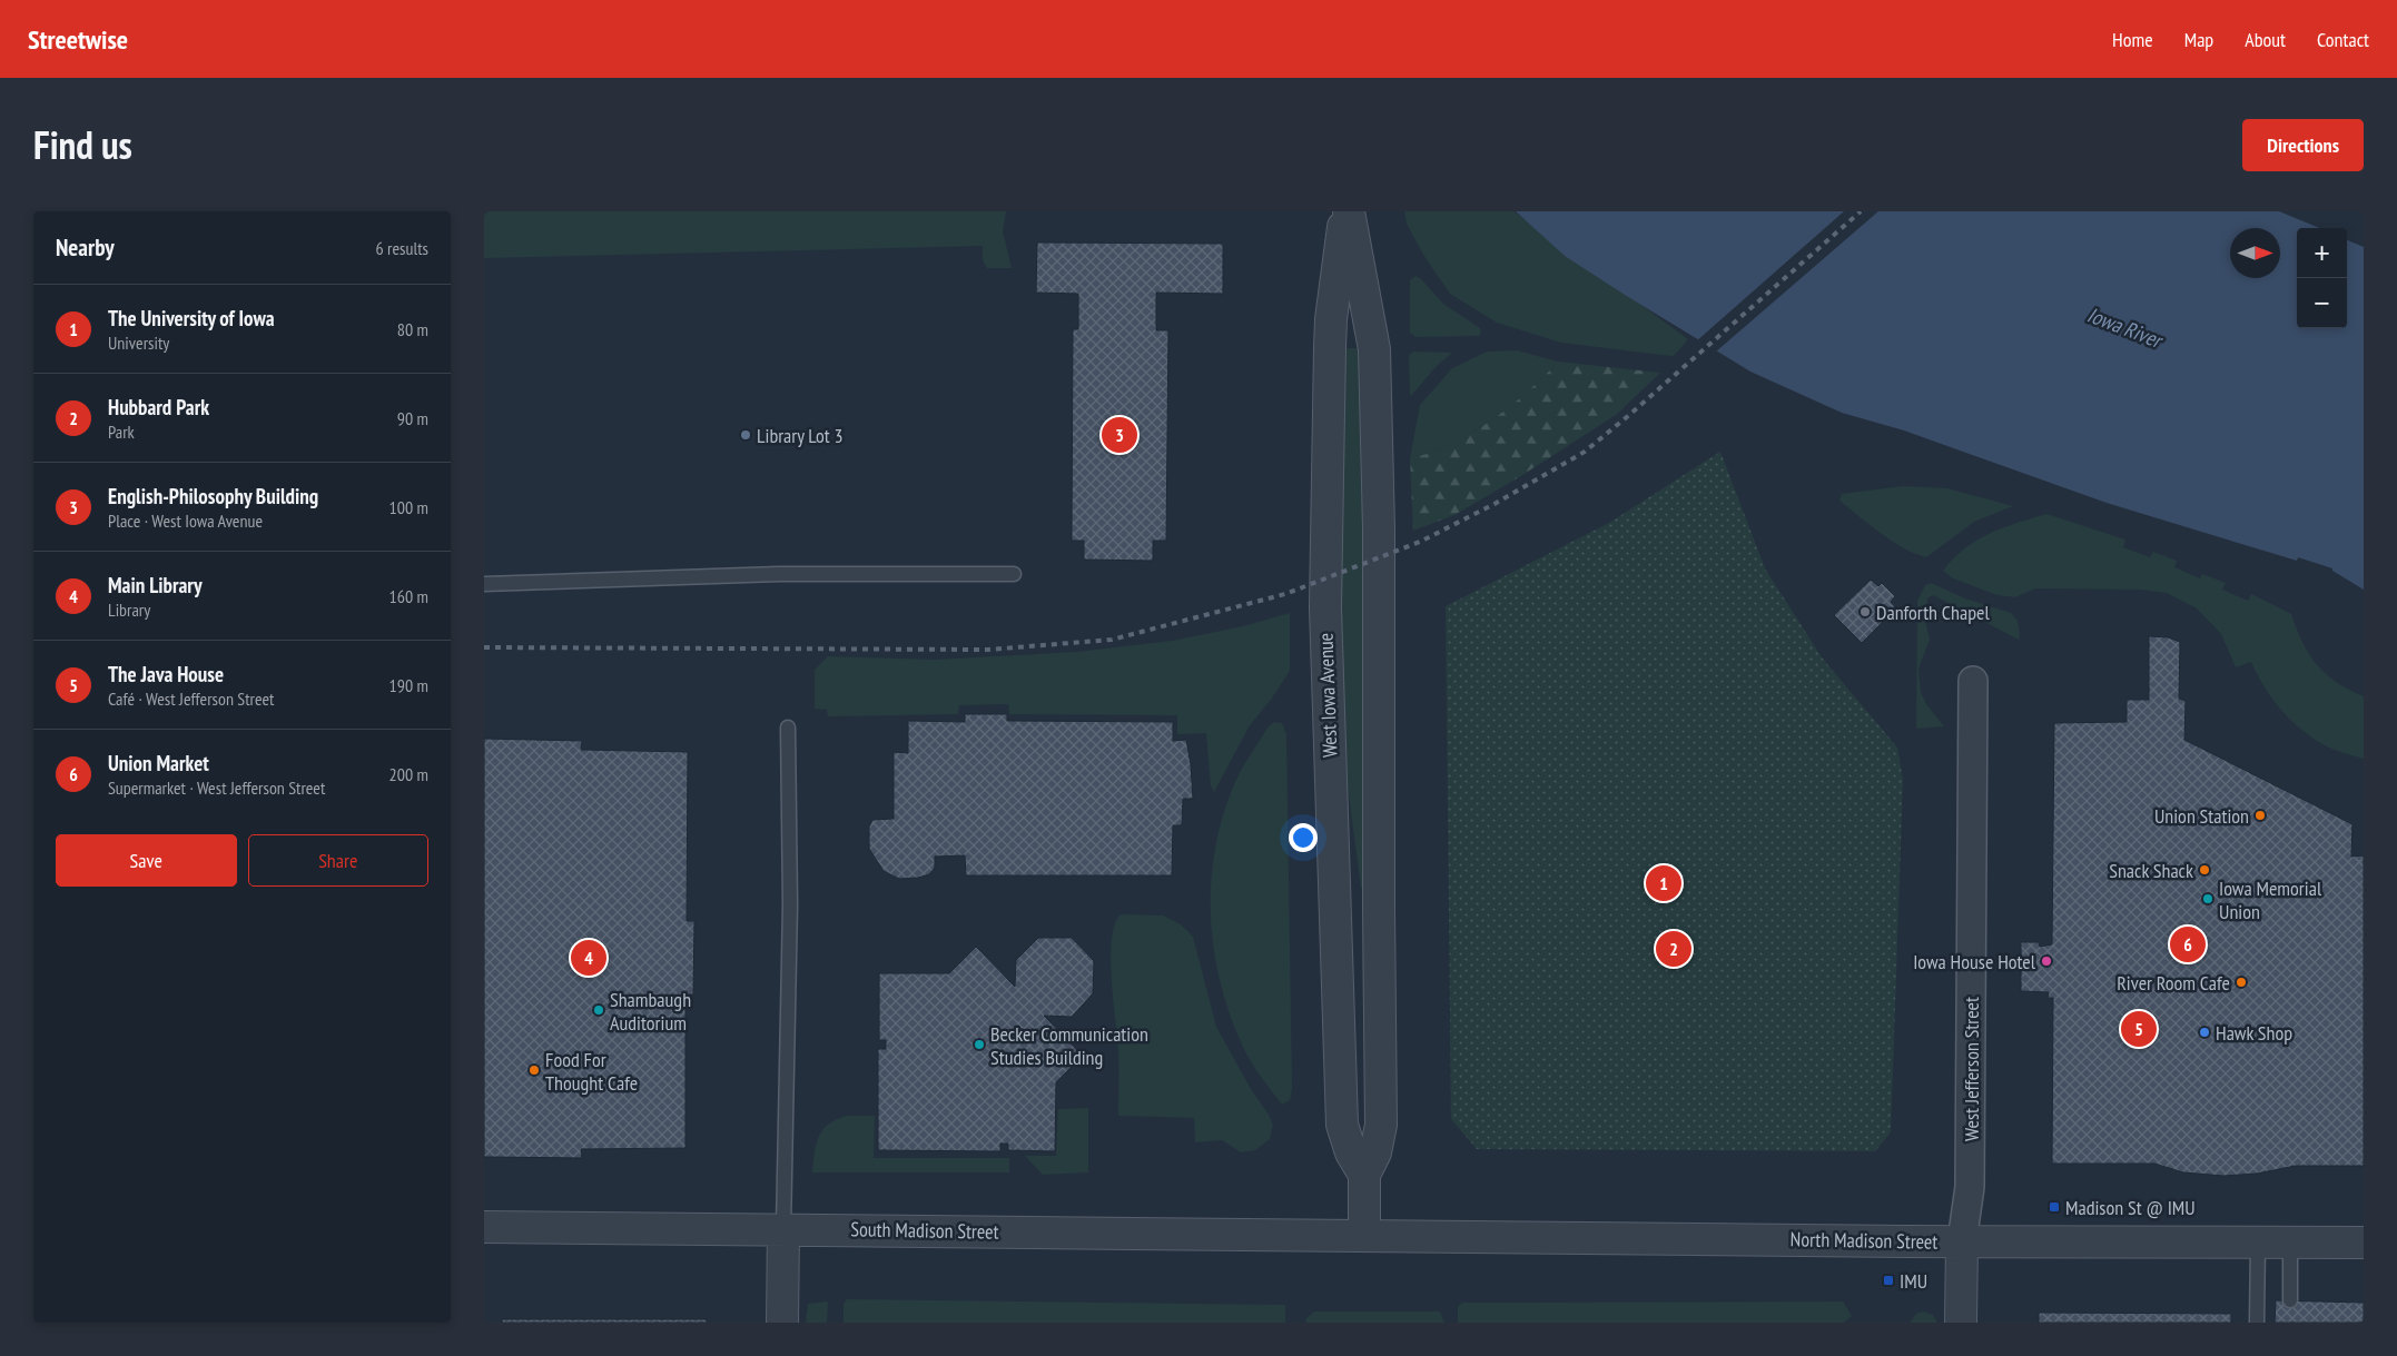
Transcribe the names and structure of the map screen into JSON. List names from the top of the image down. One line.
{"streets":{"street":["West Iowa Avenue","West Jefferson Street","South Madison Street","North Madison Street"]},"crossings":[["West Iowa Avenue","South Madison Street"],["West Iowa Avenue","North Madison Street"],["West Jefferson Street","North Madison Street"],["South Madison Street","North Madison Street"]],"water":["Iowa River"],"places":{"other":["Library Lot 3","Danforth Chapel","Union Station","Snack Shack","Iowa Memorial Union","Iowa House Hotel","River Room Cafe","Shambaugh Auditorium","Hawk Shop","Becker Communication Studies Building","Food For Thought Cafe"],"transit":["Madison St @ IMU","IMU"]},"north":"right","page":{"header":"Streetwise","nav":["Home","Map","About","Contact"],"title":"Find us","buttons":["Directions",["Save","Share"]],"heading":["Nearby","6 results"],"map_buttons":["+","−"],"list":[{"mark":"1","name":"The University of Iowa","note":"University","value":"80 m"},{"mark":"2","name":"Hubbard Park","note":"Park","value":"90 m"},{"mark":"3","name":"English-Philosophy Building","note":"Place · West Iowa Avenue","value":"100 m"},{"mark":"4","name":"Main Library","note":"Library","value":"160 m"},{"mark":"5","name":"The Java House","note":"Café · West Jefferson Street","value":"190 m"},{"mark":"6","name":"Union Market","note":"Supermarket · West Jefferson Street","value":"200 m"}],"pins":["3","1","6","2","4","5"]}}
